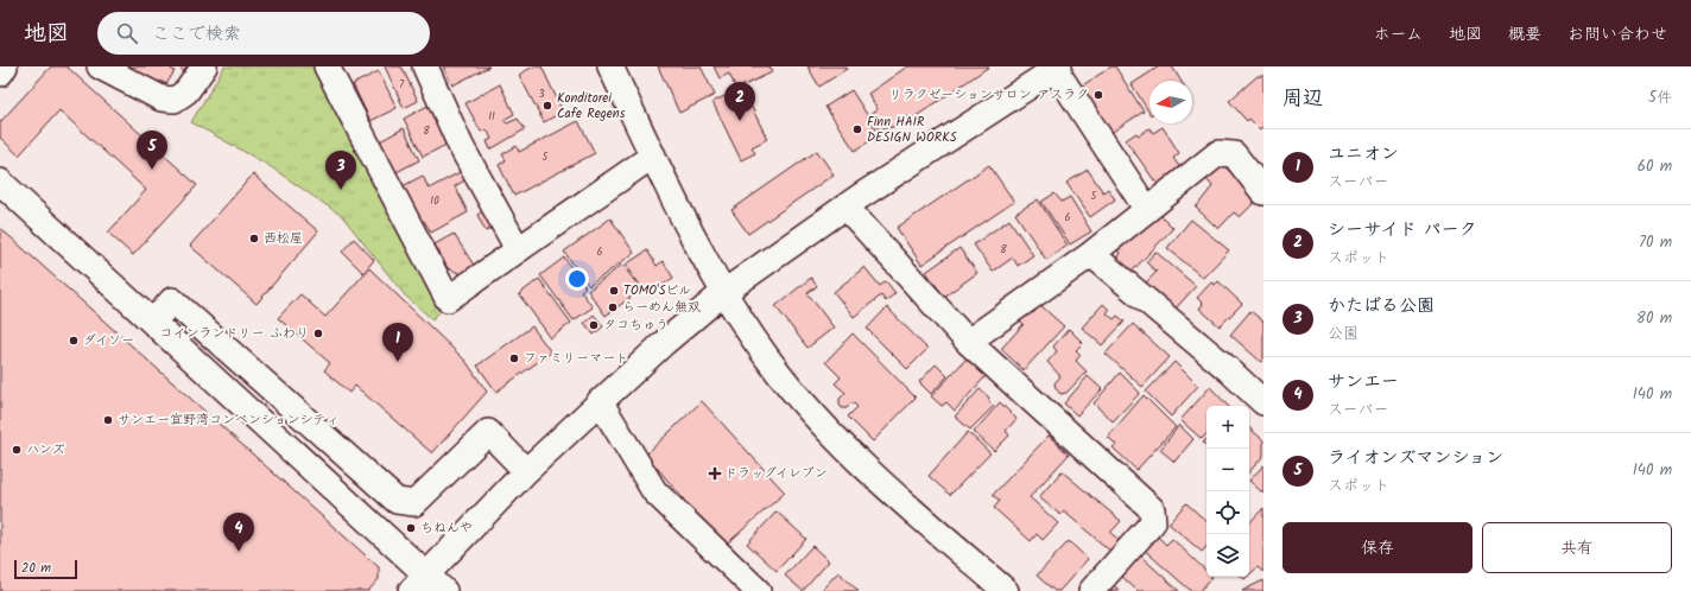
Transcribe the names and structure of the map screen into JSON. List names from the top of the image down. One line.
{"places":{"other":["リラクゼーションサロン アスラク","Konditorei Cafe Regens","Finn HAIR DESIGN WORKS","西松屋","TOMO'Sビル","らーめん無双","タコちゅう","コインランドリー ふわり","ダイソー","ファミリーマート","サンエー宜野湾コンベンションシティ","ハンズ","ちねんや"],"health":["ドラッグイレブン"]},"house_numbers":["7","3","11","8","5","5","10","6","8","6"],"scale_bar":"20 m","north":"left","page":{"header":"地図","search":"ここで検索","nav":["ホーム","地図","概要","お問い合わせ"],"heading":["周辺","5件"],"pins":["2","5","3","1","4"],"list":[{"mark":"1","name":"ユニオン","note":"スーパー","value":"60 m"},{"mark":"2","name":"シーサイド パーク","note":"スポット","value":"70 m"},{"mark":"3","name":"かたばる公園","note":"公園","value":"80 m"},{"mark":"4","name":"サンエー","note":"スーパー","value":"140 m"},{"mark":"5","name":"ライオンズマンション","note":"スポット","value":"140 m"}],"map_buttons":["+","−"],"buttons":["保存","共有"],"scale":"20 m"}}
